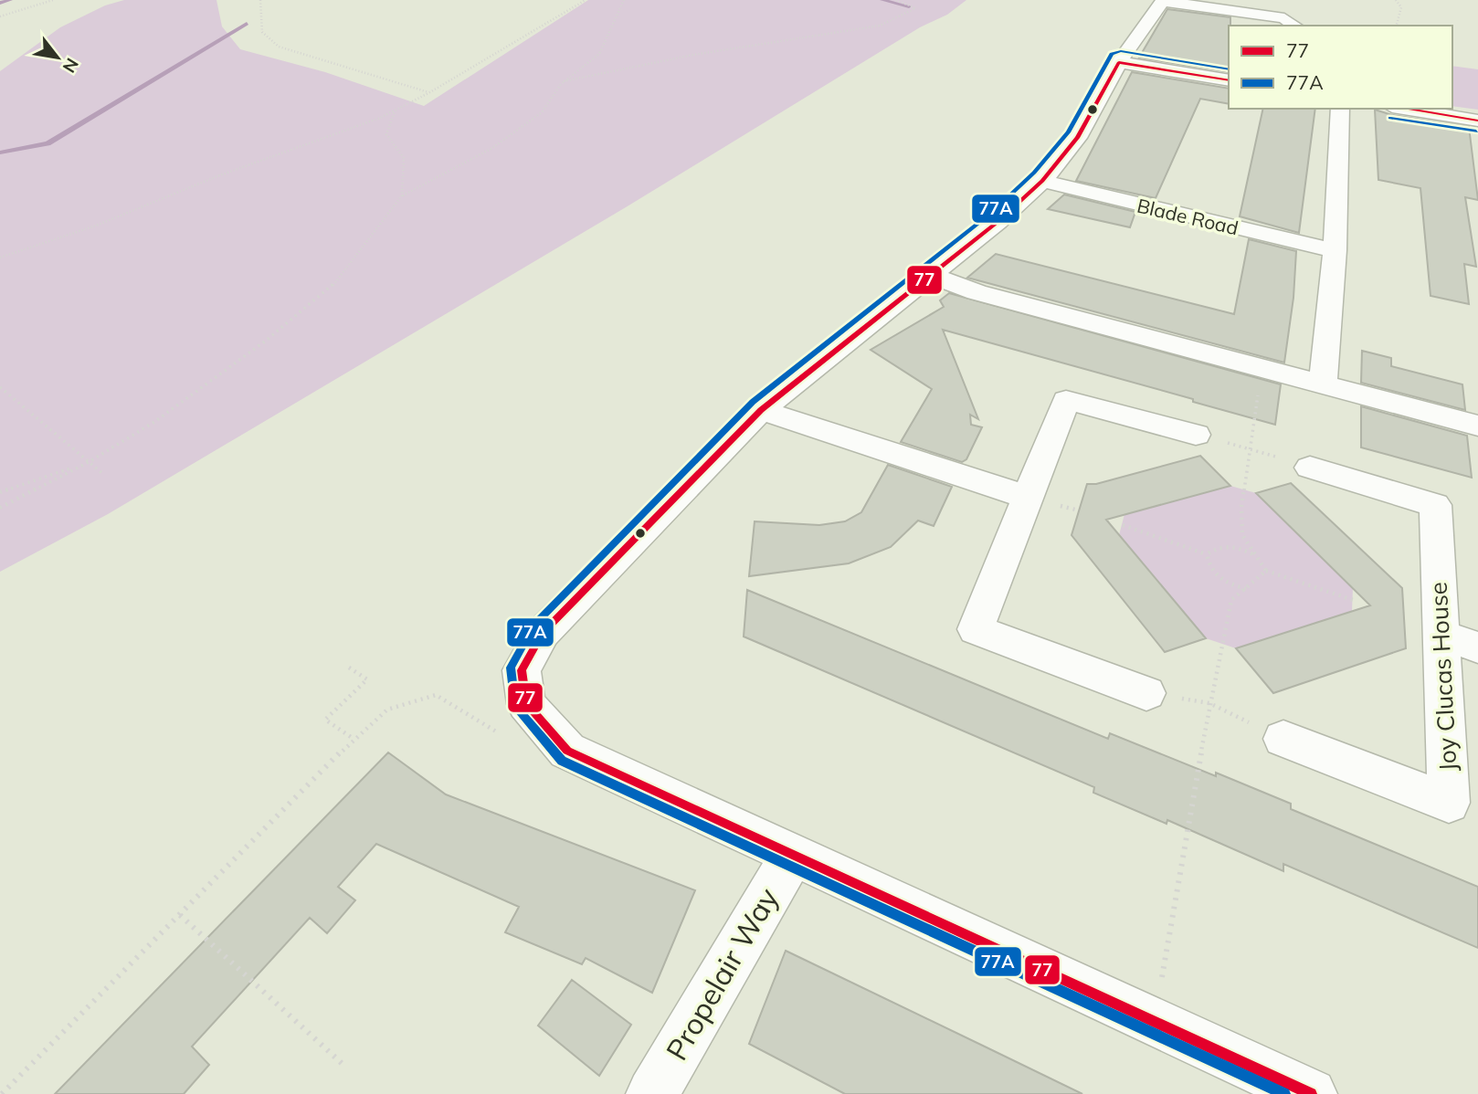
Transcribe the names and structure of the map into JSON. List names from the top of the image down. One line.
{"streets":{"street":["Blade Road","Joy Clucas House","Propelair Way"]},"lines":["transit line 77A","transit line 77"],"legend":["77","77A"],"north":"bottom right"}
